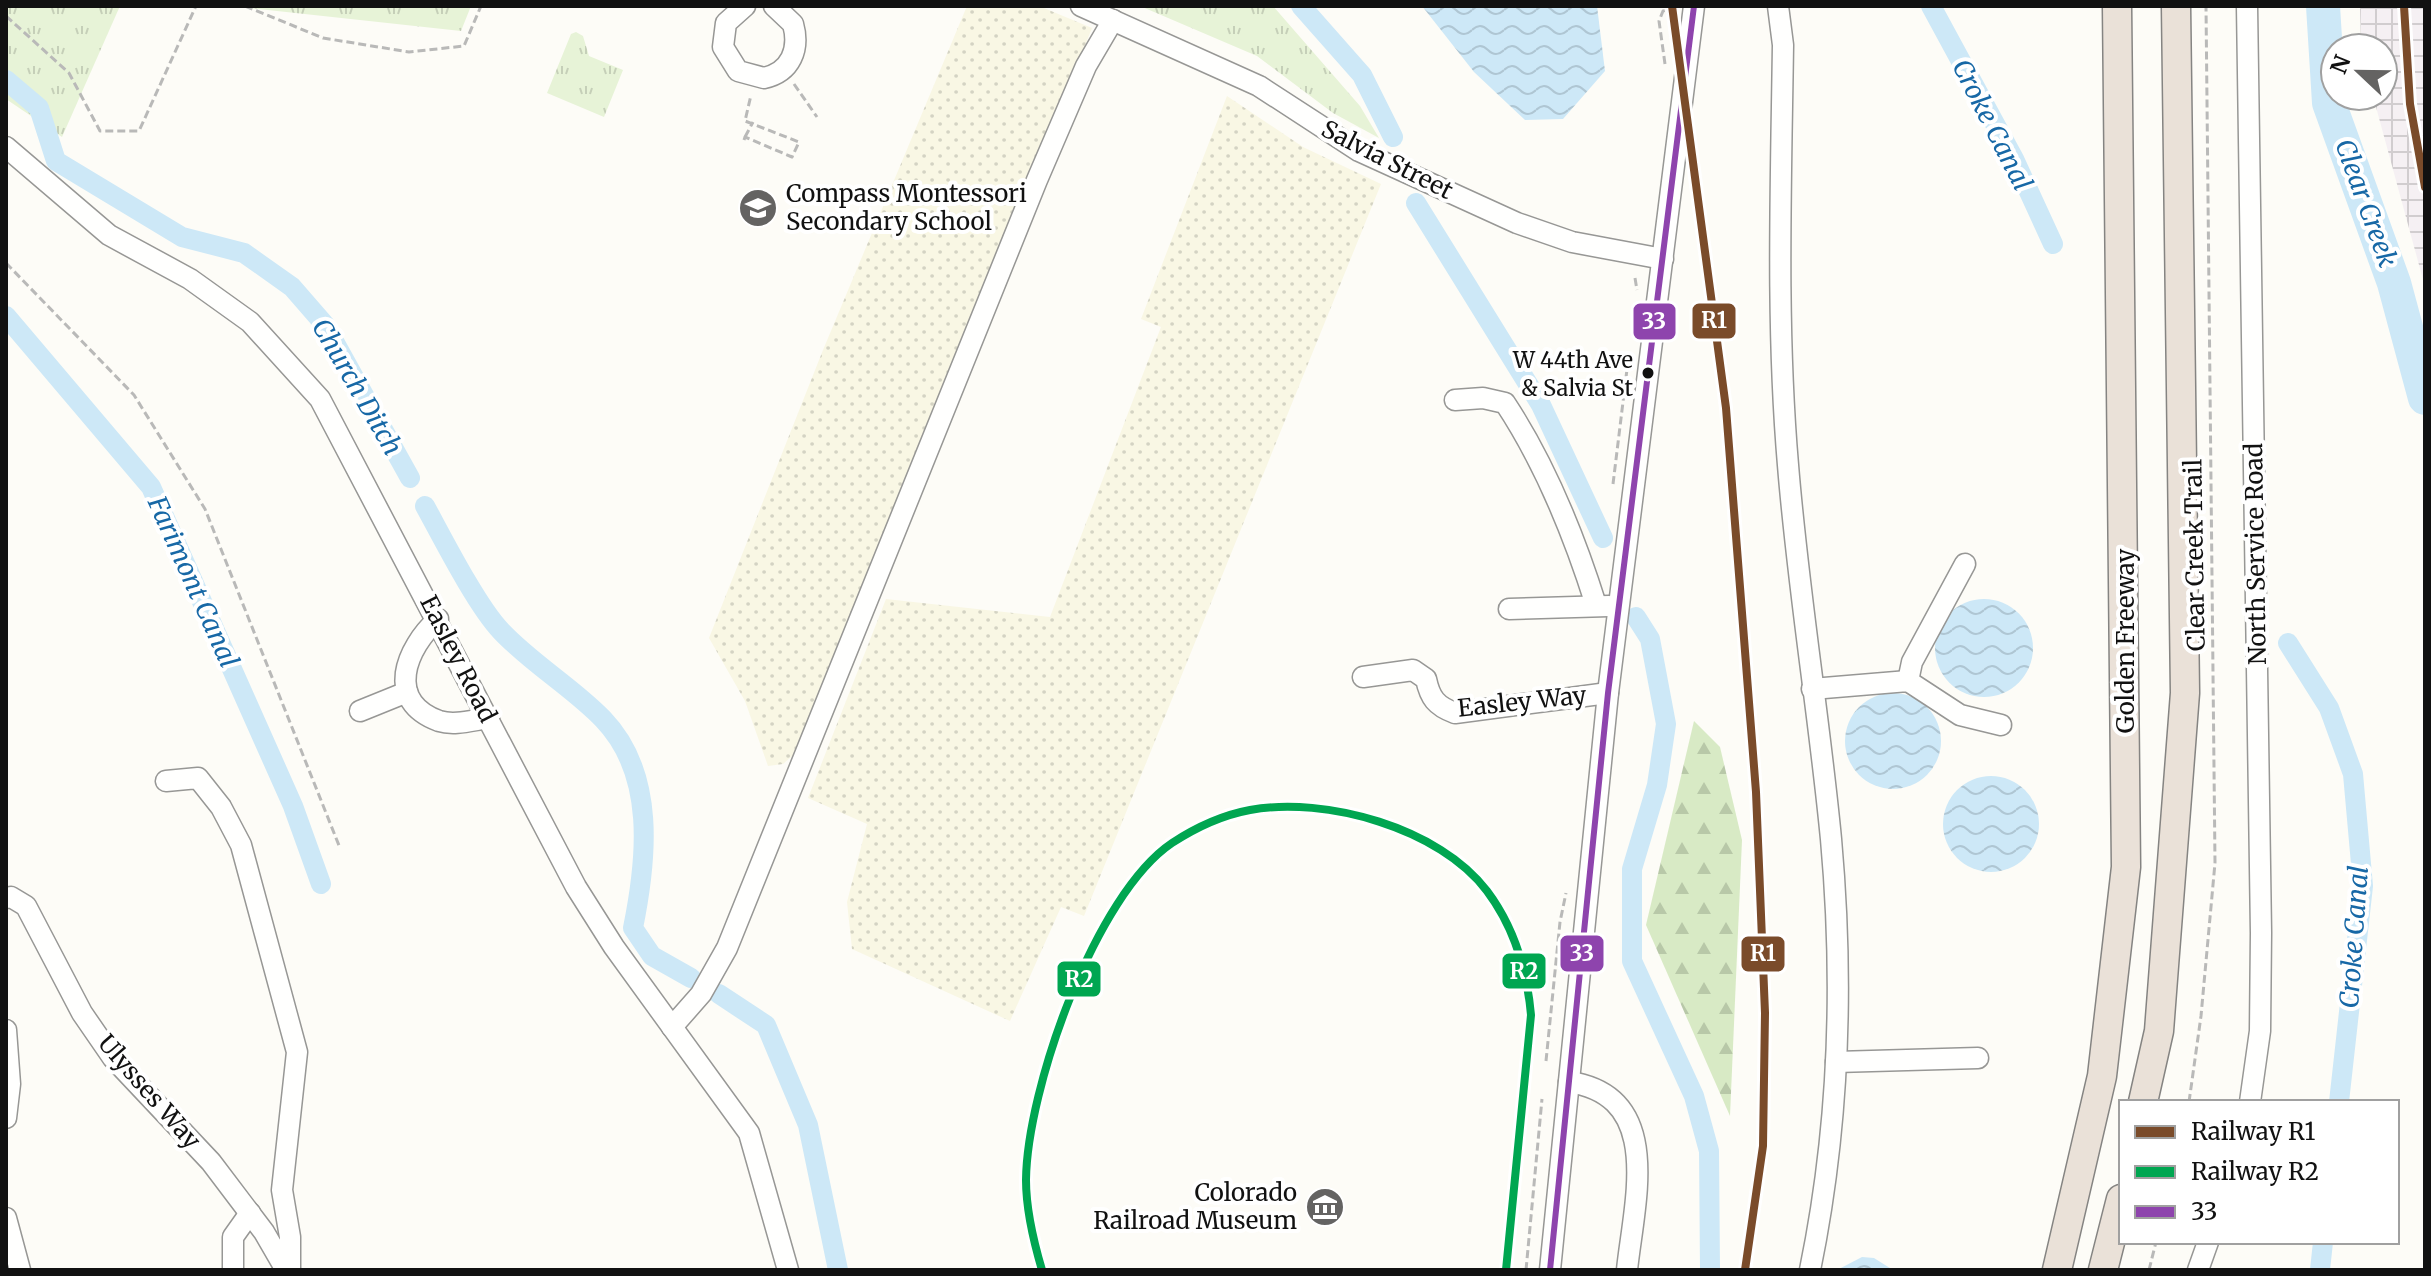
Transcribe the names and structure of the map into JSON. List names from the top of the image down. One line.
{"streets":{"highway":["Golden Freeway"],"street":["Salvia Street","North Service Road","Easley Road","Easley Way","Ulysses Way"],"path":["Clear Creek Trail"]},"water":["Croke Canal","Clear Creek","Church Ditch","Farimont Canal"],"places":{"school or university":["Compass Montessori Secondary School"],"other":["W 44th Ave & Salvia St"],"museum":["Colorado Railroad Museum"]},"lines":["rail line R1","transit line 33","rail line R2"],"legend":["Railway R1","Railway R2","33"],"north":"left"}
